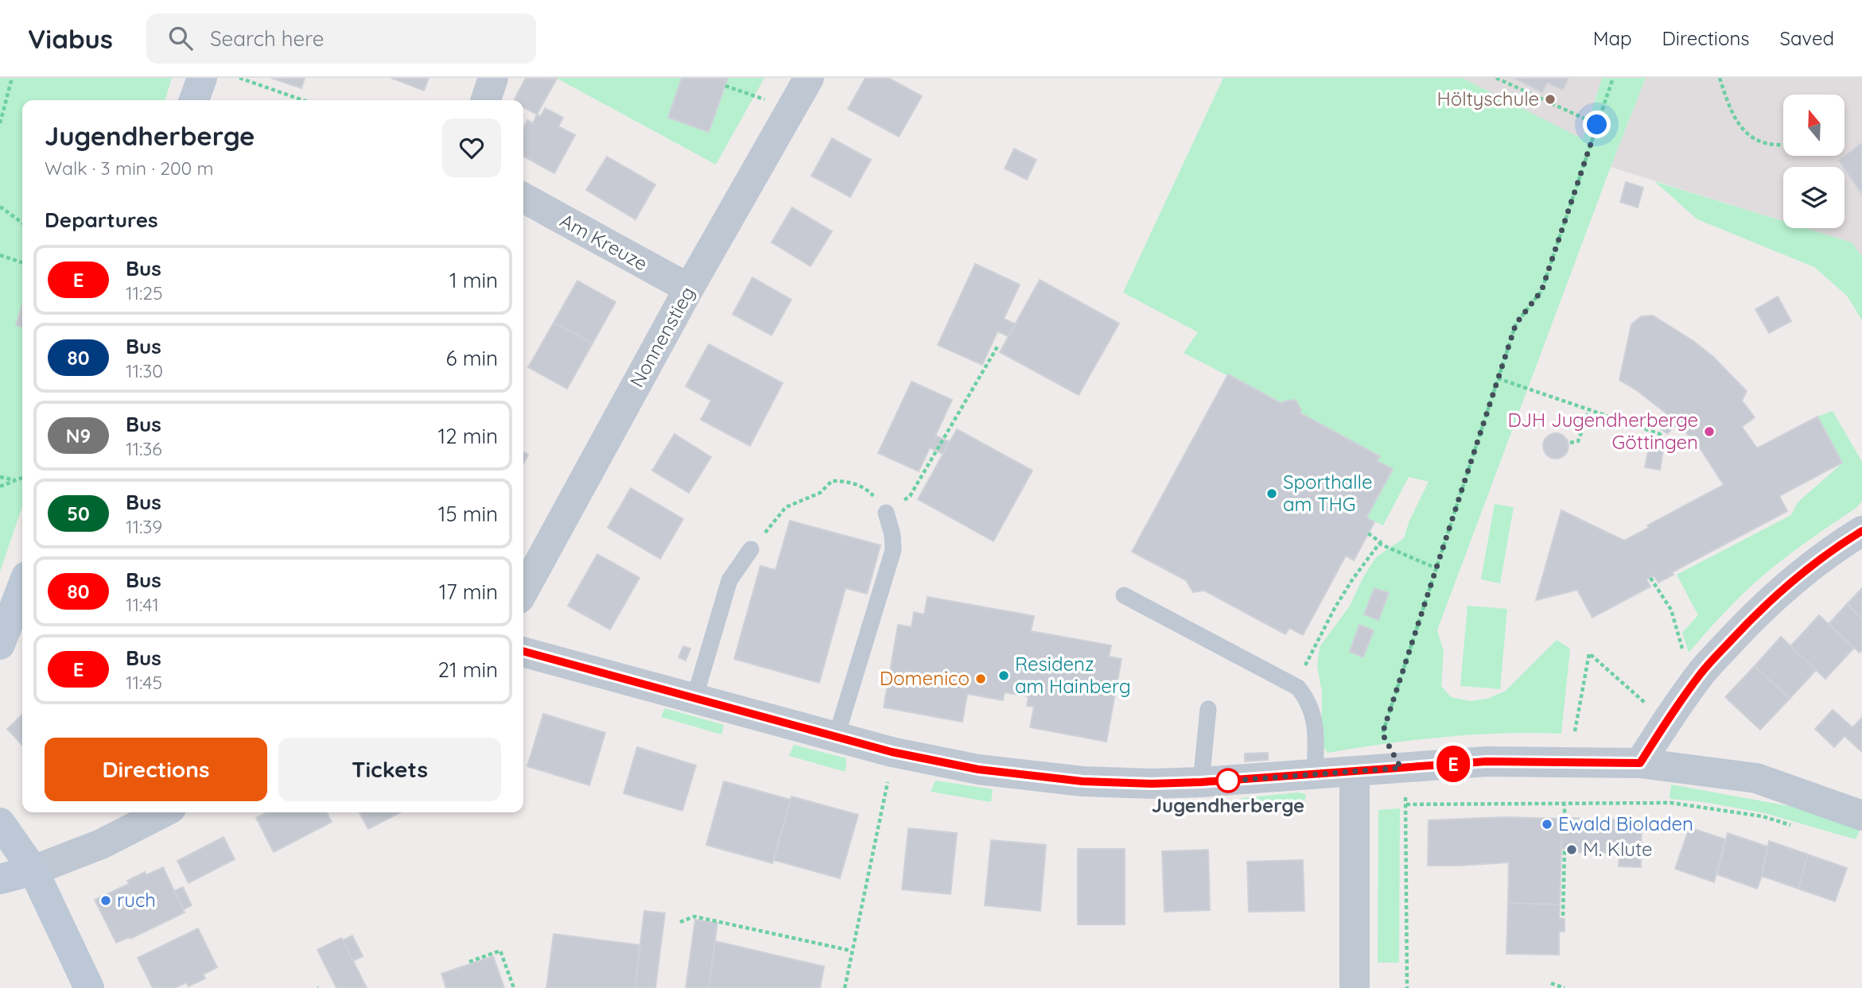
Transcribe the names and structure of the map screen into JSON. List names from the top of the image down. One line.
{"streets":{"street":["Am Kreuze","Nonnenstieg"]},"crossings":[["Am Kreuze","Nonnenstieg"]],"places":["Höltyschule","DJH Jugendherberge Göttingen","Sporthalle am THG","Residenz am Hainberg","Domenico","Jugendherberge","Ewald Bioladen","M. Klute","ruch"],"lines":["bus line E"],"north":"top","page":{"header":"Viabus","search":"Search here","nav":["Map","Directions","Saved"],"on_map":"E","heading":[["Jugendherberge","Walk · 3 min · 200 m"],"Departures"],"list":[{"mark":"E","name":"Bus","note":"11:25","value":"1 min"},{"mark":"80","name":"Bus","note":"11:30","value":"6 min"},{"mark":"N9","name":"Bus","note":"11:36","value":"12 min"},{"mark":"50","name":"Bus","note":"11:39","value":"15 min"},{"mark":"80","name":"Bus","note":"11:41","value":"17 min"},{"mark":"E","name":"Bus","note":"11:45","value":"21 min"}],"buttons":["Directions","Tickets"]}}
